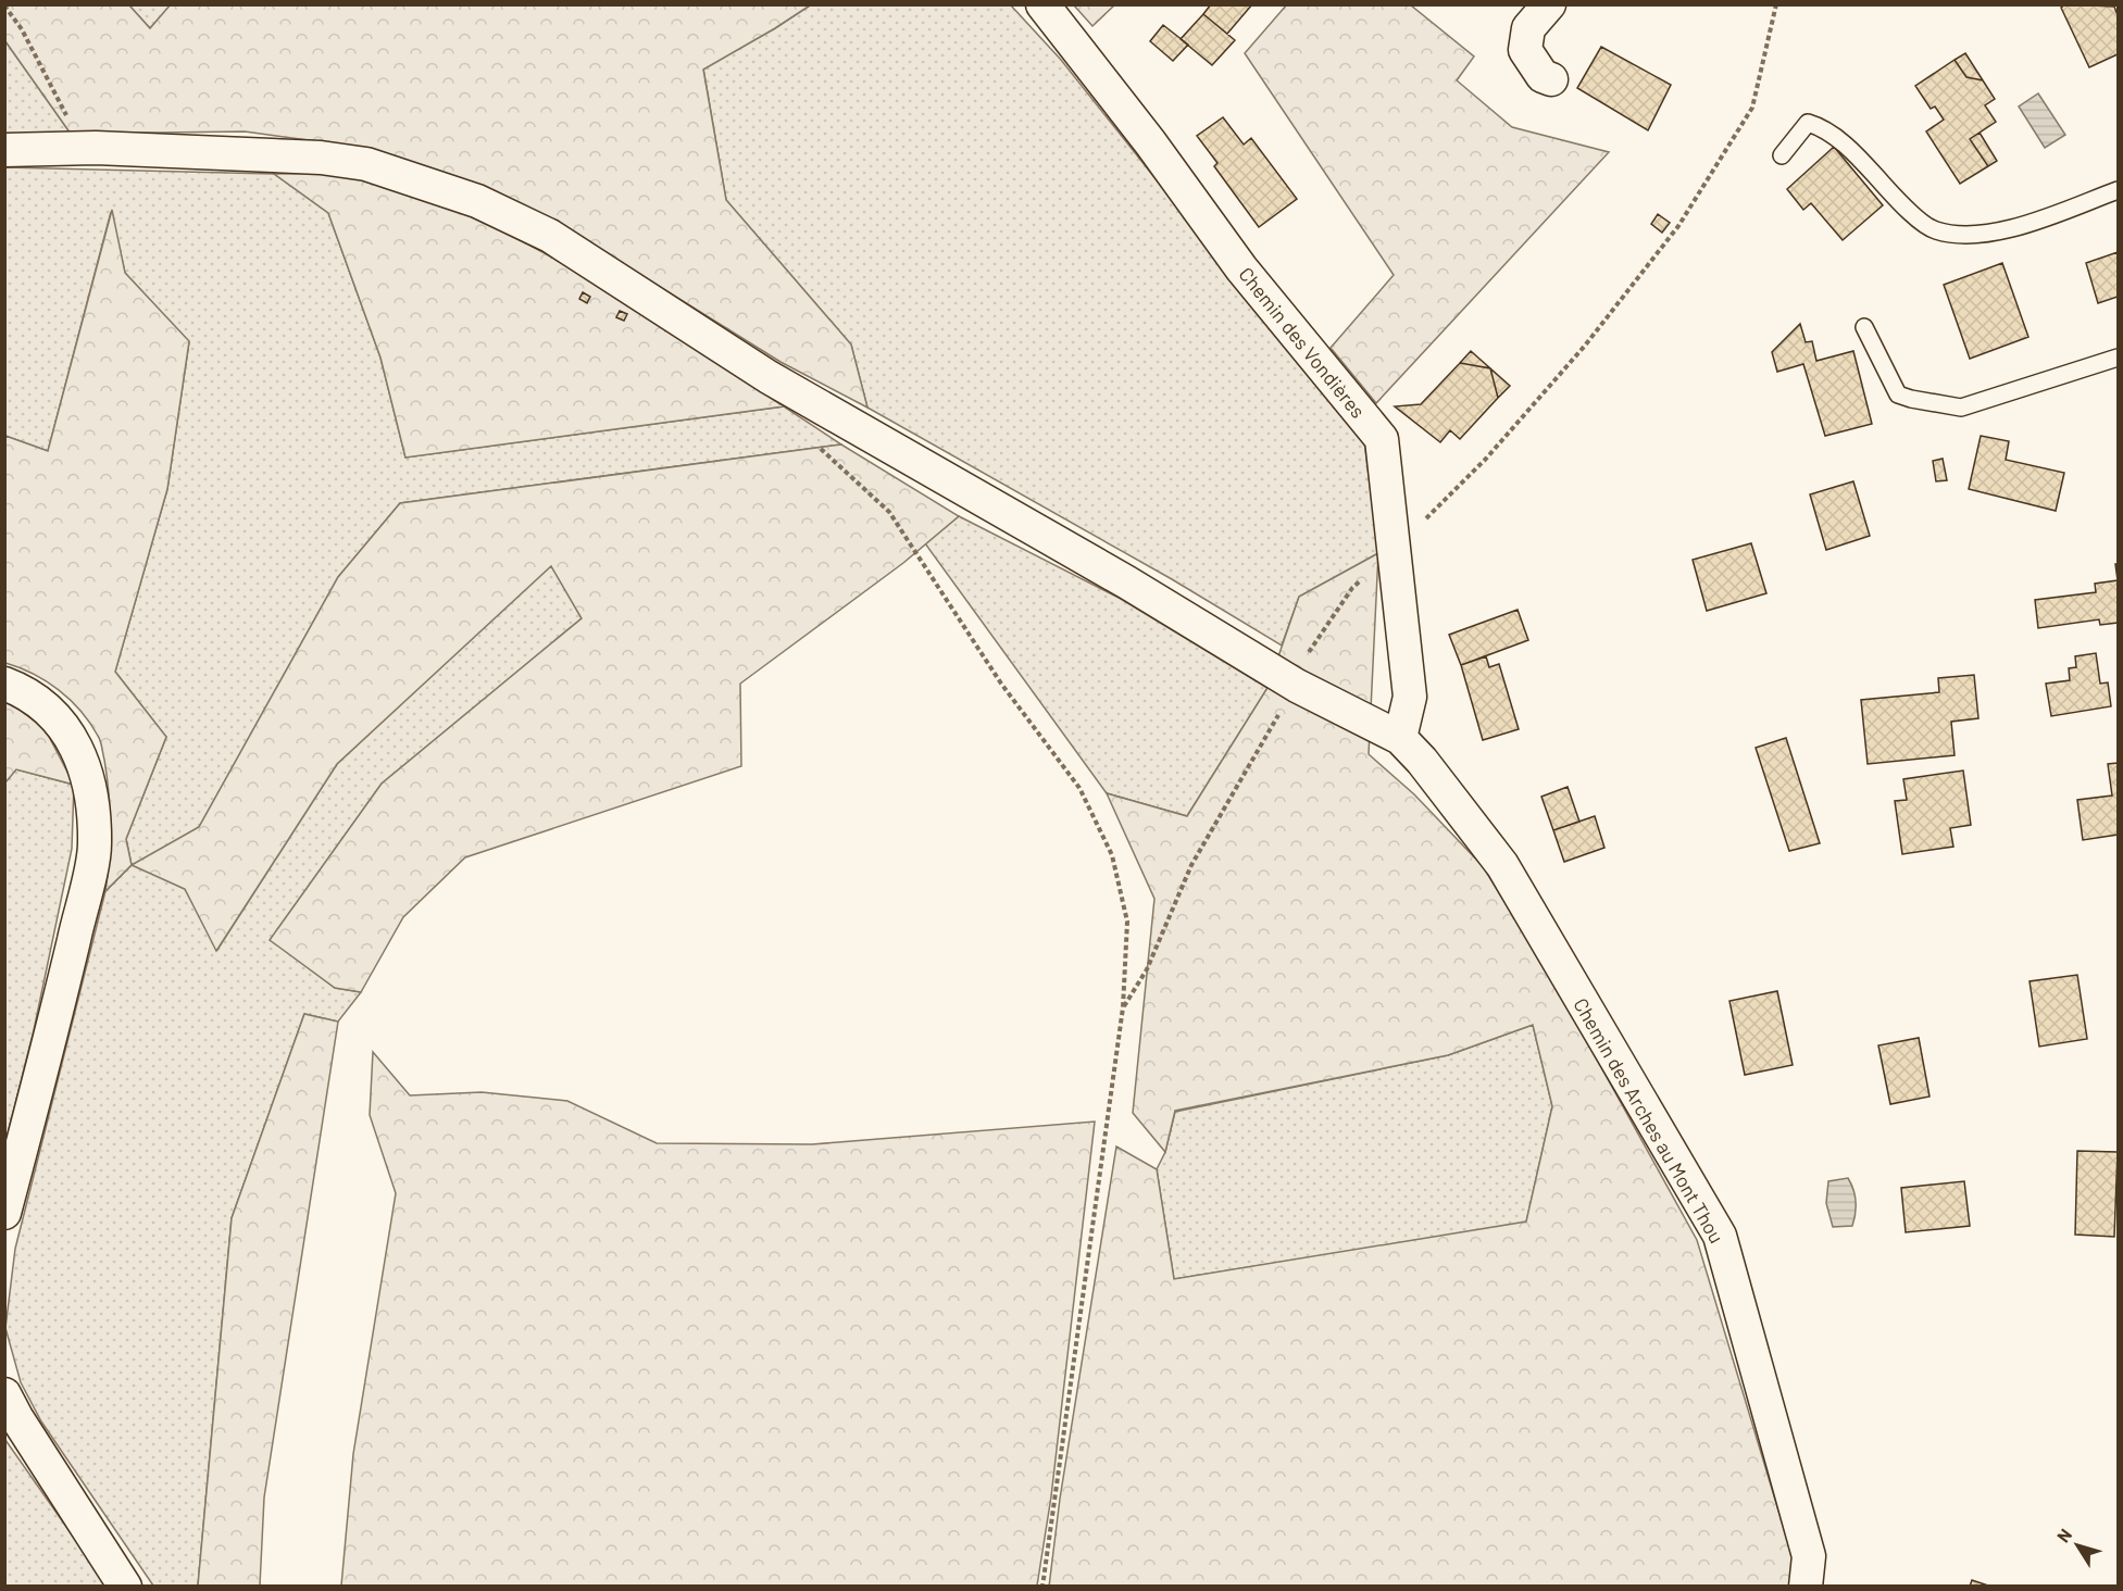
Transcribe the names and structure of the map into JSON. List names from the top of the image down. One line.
{"streets":{"street":["Chemin des Vondières","Chemin des Arches au Mont Thou"]},"crossings":[["Chemin des Vondières","Chemin des Arches au Mont Thou"]],"north":"top left"}
